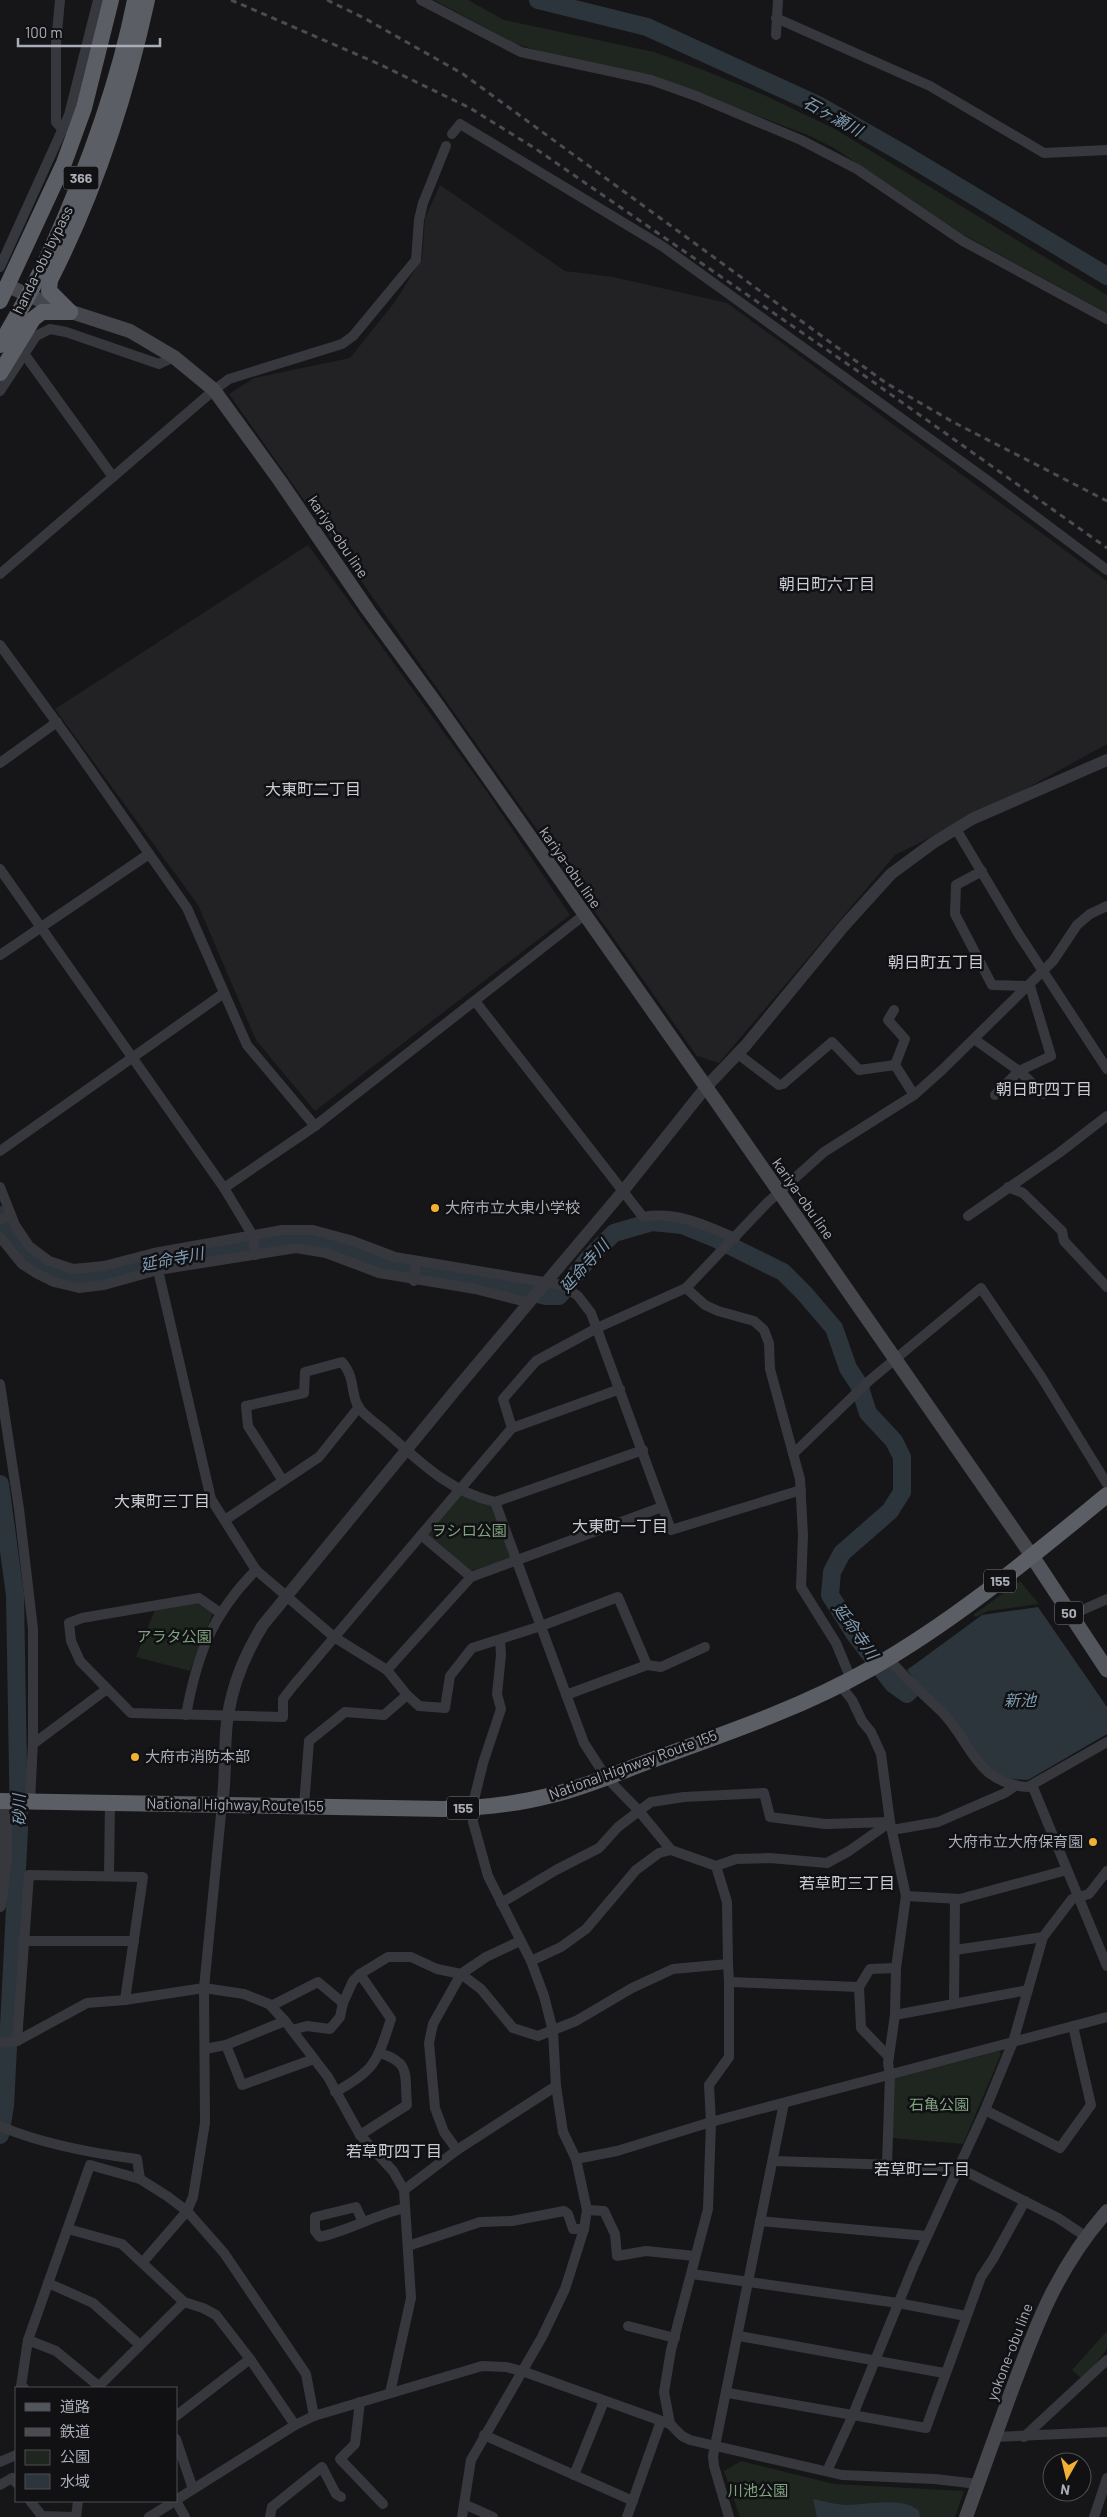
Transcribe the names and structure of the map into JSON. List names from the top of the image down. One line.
{"streets":{"highway":["366","handa-obu bypass","155","National Highway Route 155"],"main road":["kariya-obu line","50","yokone-obu line"]},"crossings":[["366","kariya-obu line"],["kariya-obu line","50"],["kariya-obu line","National Highway Route 155"],["50","National Highway Route 155"]],"districts":["朝日町六丁目","大東町二丁目","朝日町五丁目","朝日町四丁目","大東町三丁目","大東町一丁目","若草町三丁目","若草町四丁目","若草町二丁目"],"water":["石ヶ瀬川","延命寺川","新池","砂川"],"parks":["ヲシロ公園","アラタ公園","石亀公園","川池公園"],"places":["大府市立大東小学校","大府市消防本部","大府市立大府保育園"],"legend":["道路","鉄道","公園","水域"],"scale_bar":"100 m","north":"bottom"}
